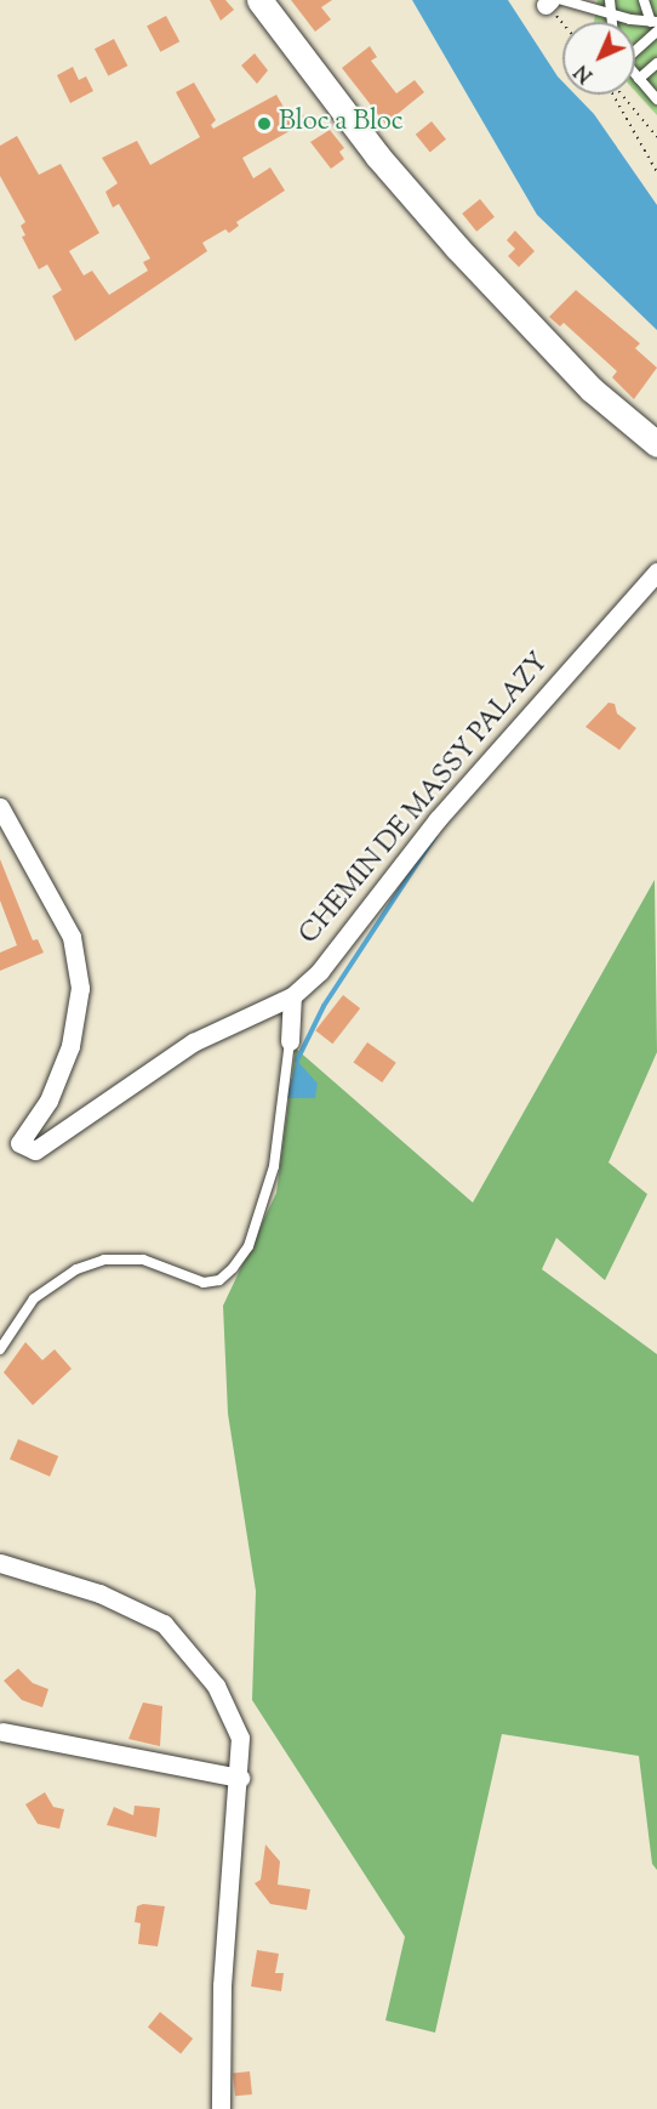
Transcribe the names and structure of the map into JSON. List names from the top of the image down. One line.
{"streets":{"street":["CHEMIN DE MASSY PALAZY"]},"places":["Bloc a Bloc"],"north":"bottom left"}
